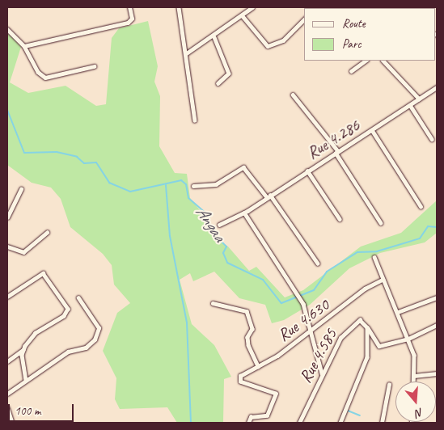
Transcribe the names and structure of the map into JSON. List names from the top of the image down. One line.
{"streets":{"street":["Rue 4.286","Rue 4.630","Rue 4.585"]},"water":["Angaa"],"legend":["Route","Parc"],"scale_bar":"100 m","north":"bottom"}
